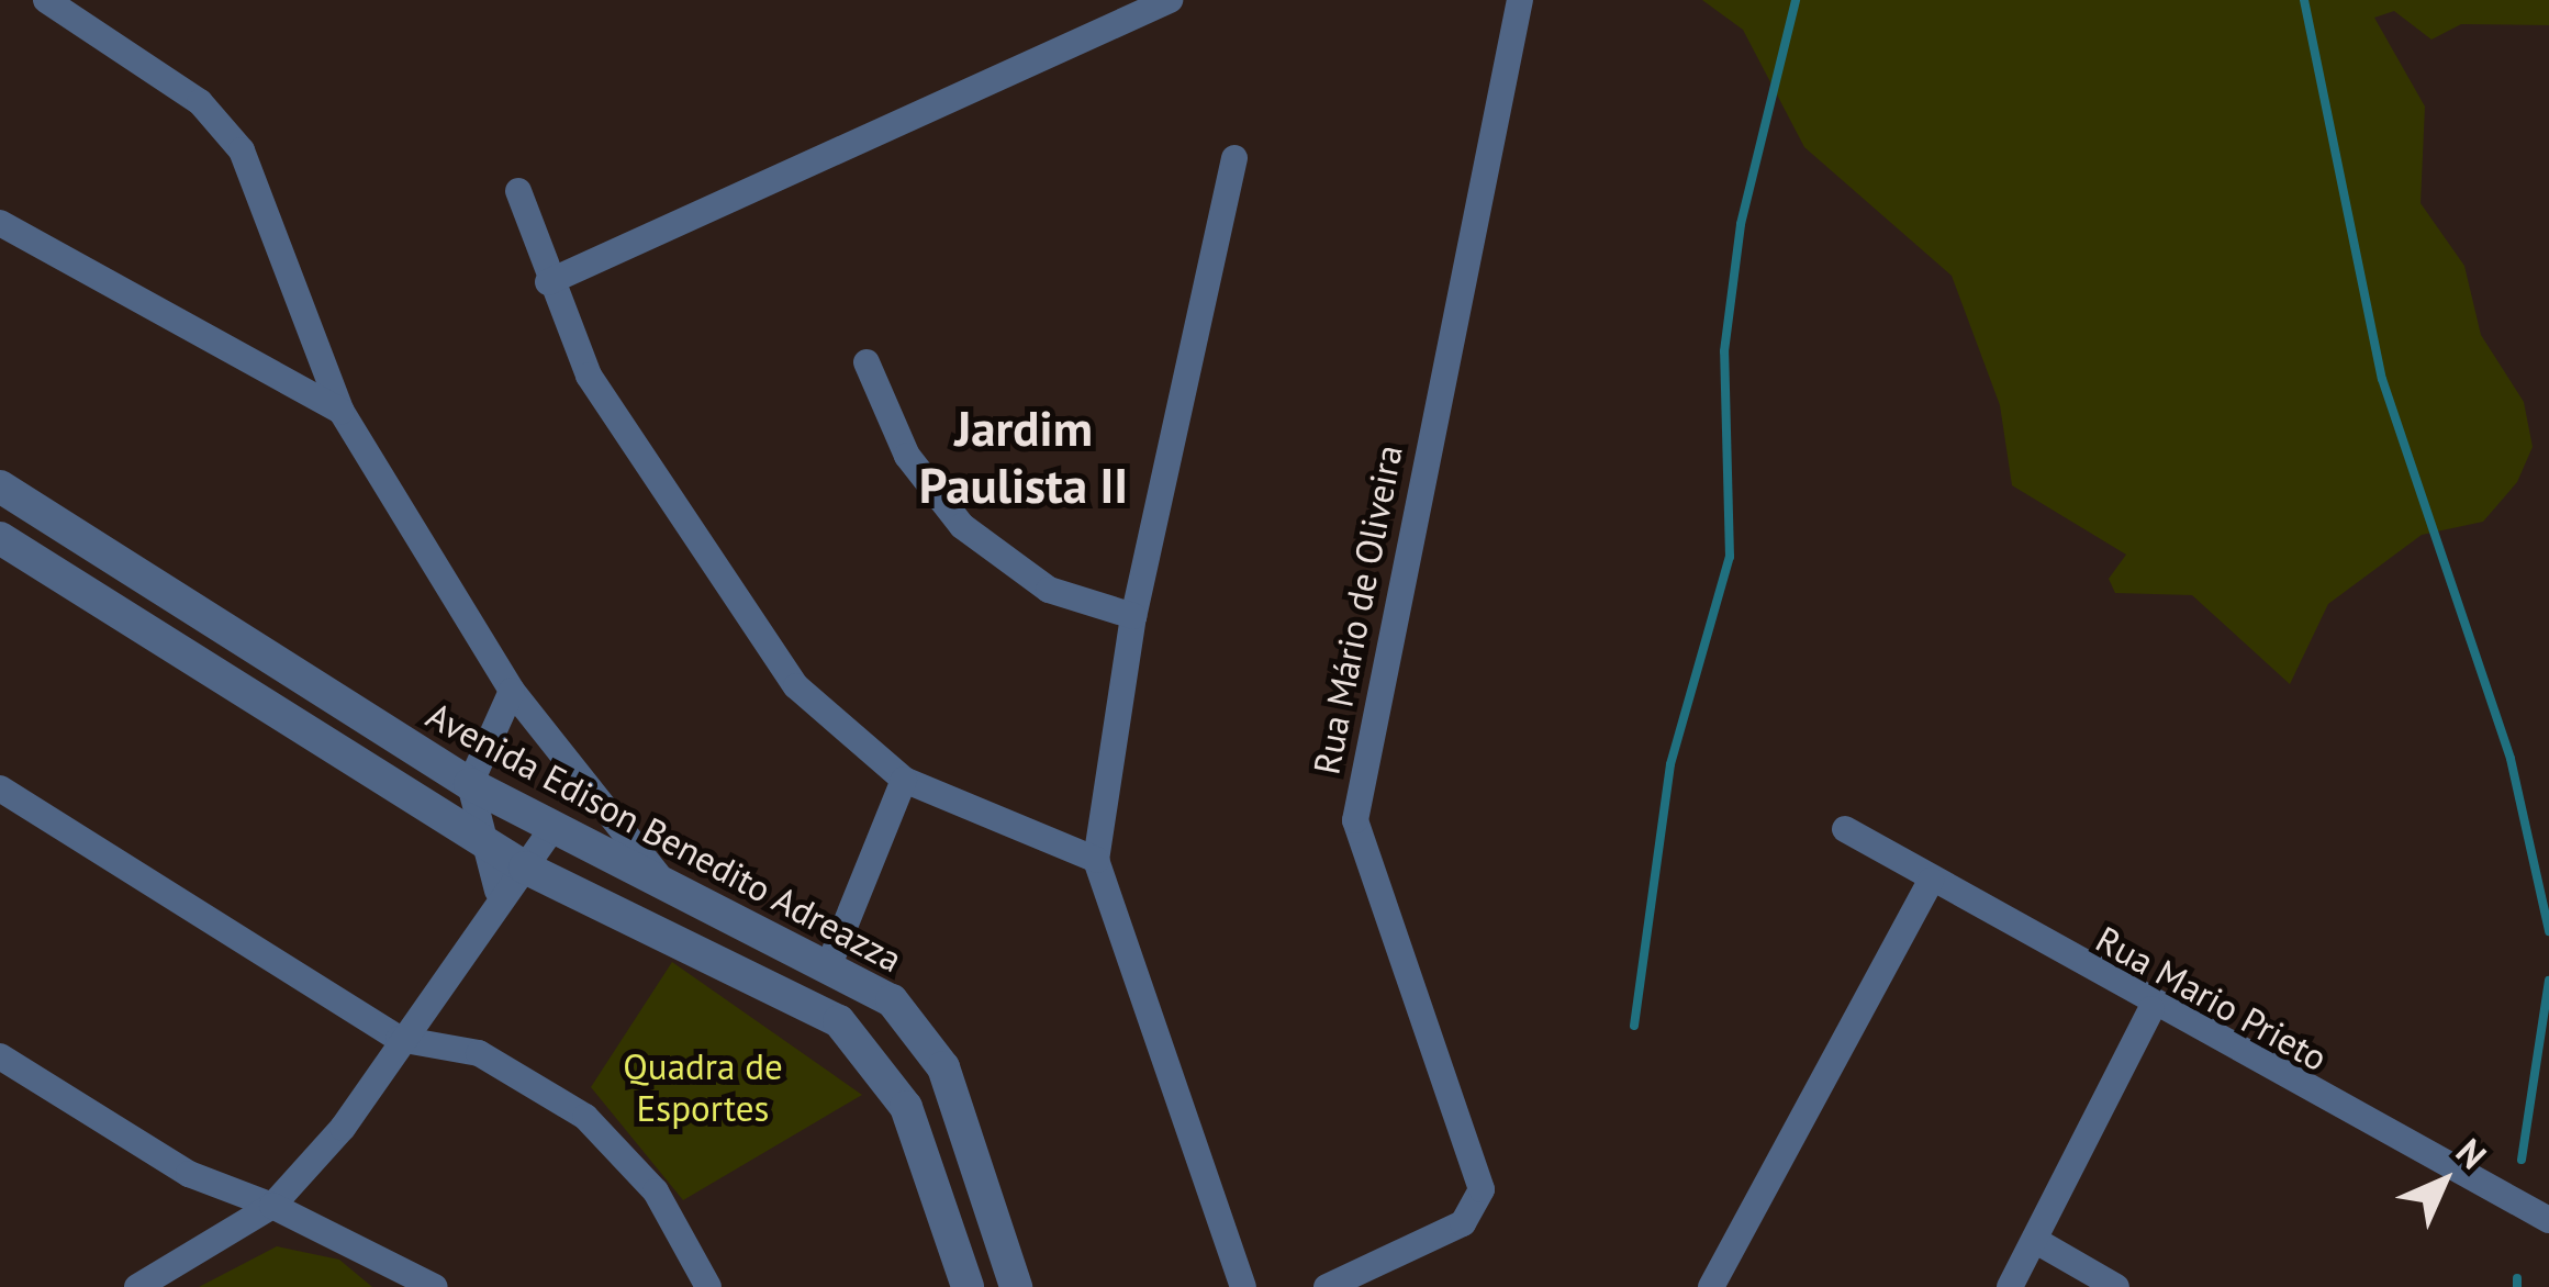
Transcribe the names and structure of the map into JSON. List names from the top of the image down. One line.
{"streets":{"street":["Rua Mário de Oliveira","Avenida Edison Benedito Adreazza","Rua Mario Prieto"]},"districts":["Jardim Paulista II"],"parks":["Quadra de Esportes"],"north":"top right"}
